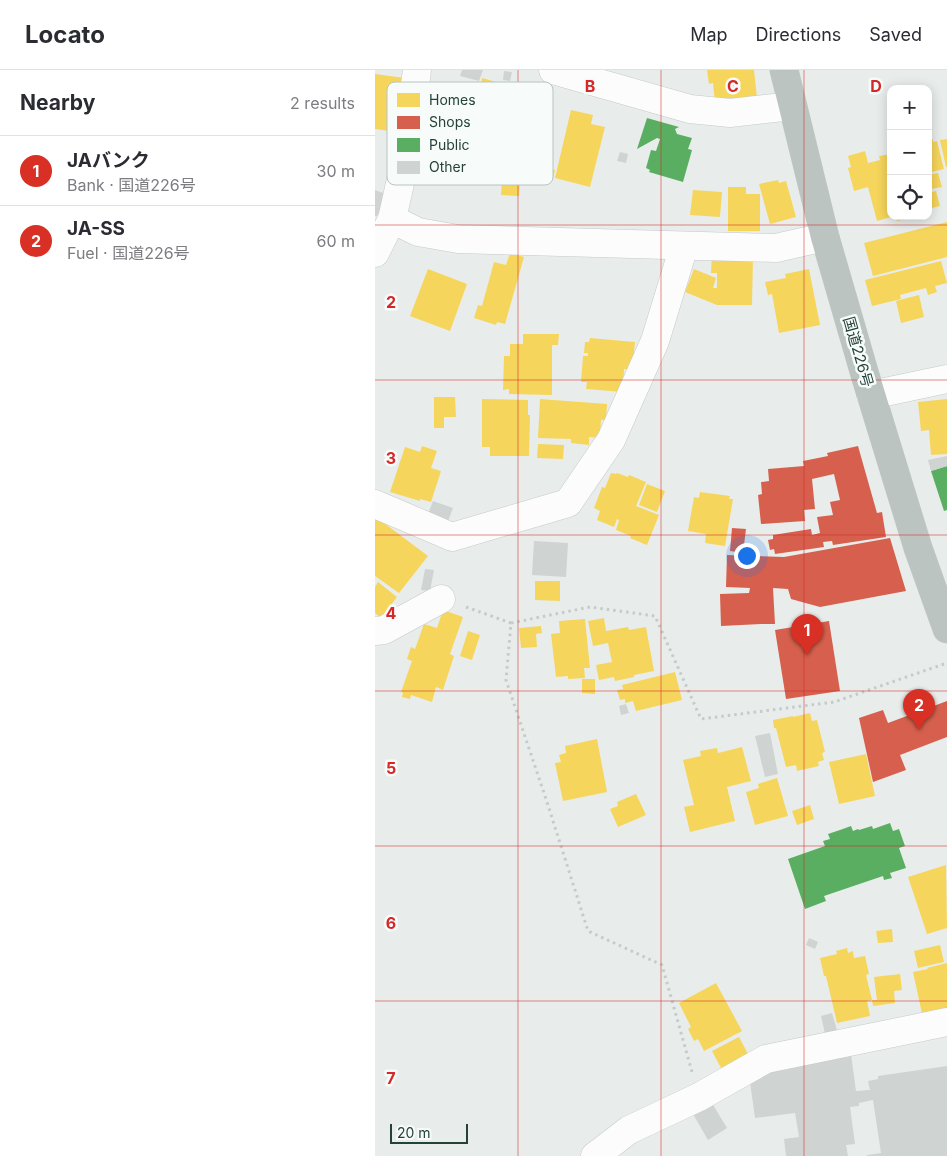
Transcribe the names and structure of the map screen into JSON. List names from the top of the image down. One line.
{"streets":{"highway":["国道226号"]},"legend":["Homes","Shops","Public","Other"],"scale_bar":"20 m","page":{"header":"Locato","nav":["Map","Directions","Saved"],"heading":["Nearby","2 results"],"map_buttons":["+","−"],"list":[{"mark":"1","name":"JAバンク","note":"Bank · 国道226号","value":"30 m"},{"mark":"2","name":"JA-SS","note":"Fuel · 国道226号","value":"60 m"}],"pins":["1","2"],"scale":"20 m"},"grid":{"columns":["B","C","D"],"rows":["2","3","4","5","6","7"]}}
